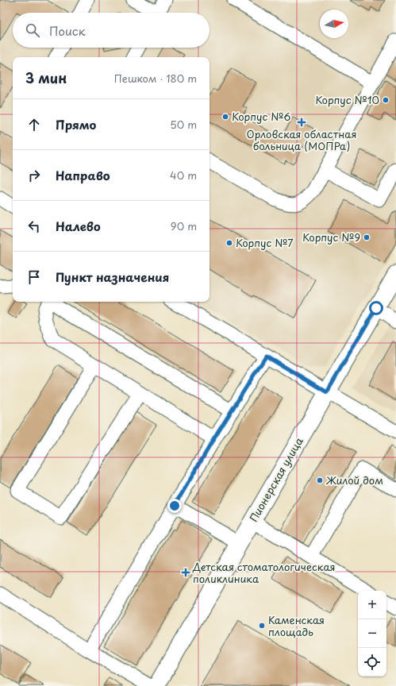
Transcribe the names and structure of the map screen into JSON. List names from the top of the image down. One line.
{"streets":{"main road":["Пионерская улица"]},"places":{"other":["Корпус №10","Корпус №6","Корпус №9","Корпус №7","Жилой дом","Каменская площадь"],"health":["Орловская областная больница (МОПРа)","Детская стоматологическая поликлиника"]},"north":"right","page":{"search":"Поиск","heading":["3 мин","Пешком · 180 m"],"list":[["Прямо","50 m"],["Направо","40 m"],["Налево","90 m"],"Пункт назначения"],"map_buttons":["+","−"]}}
